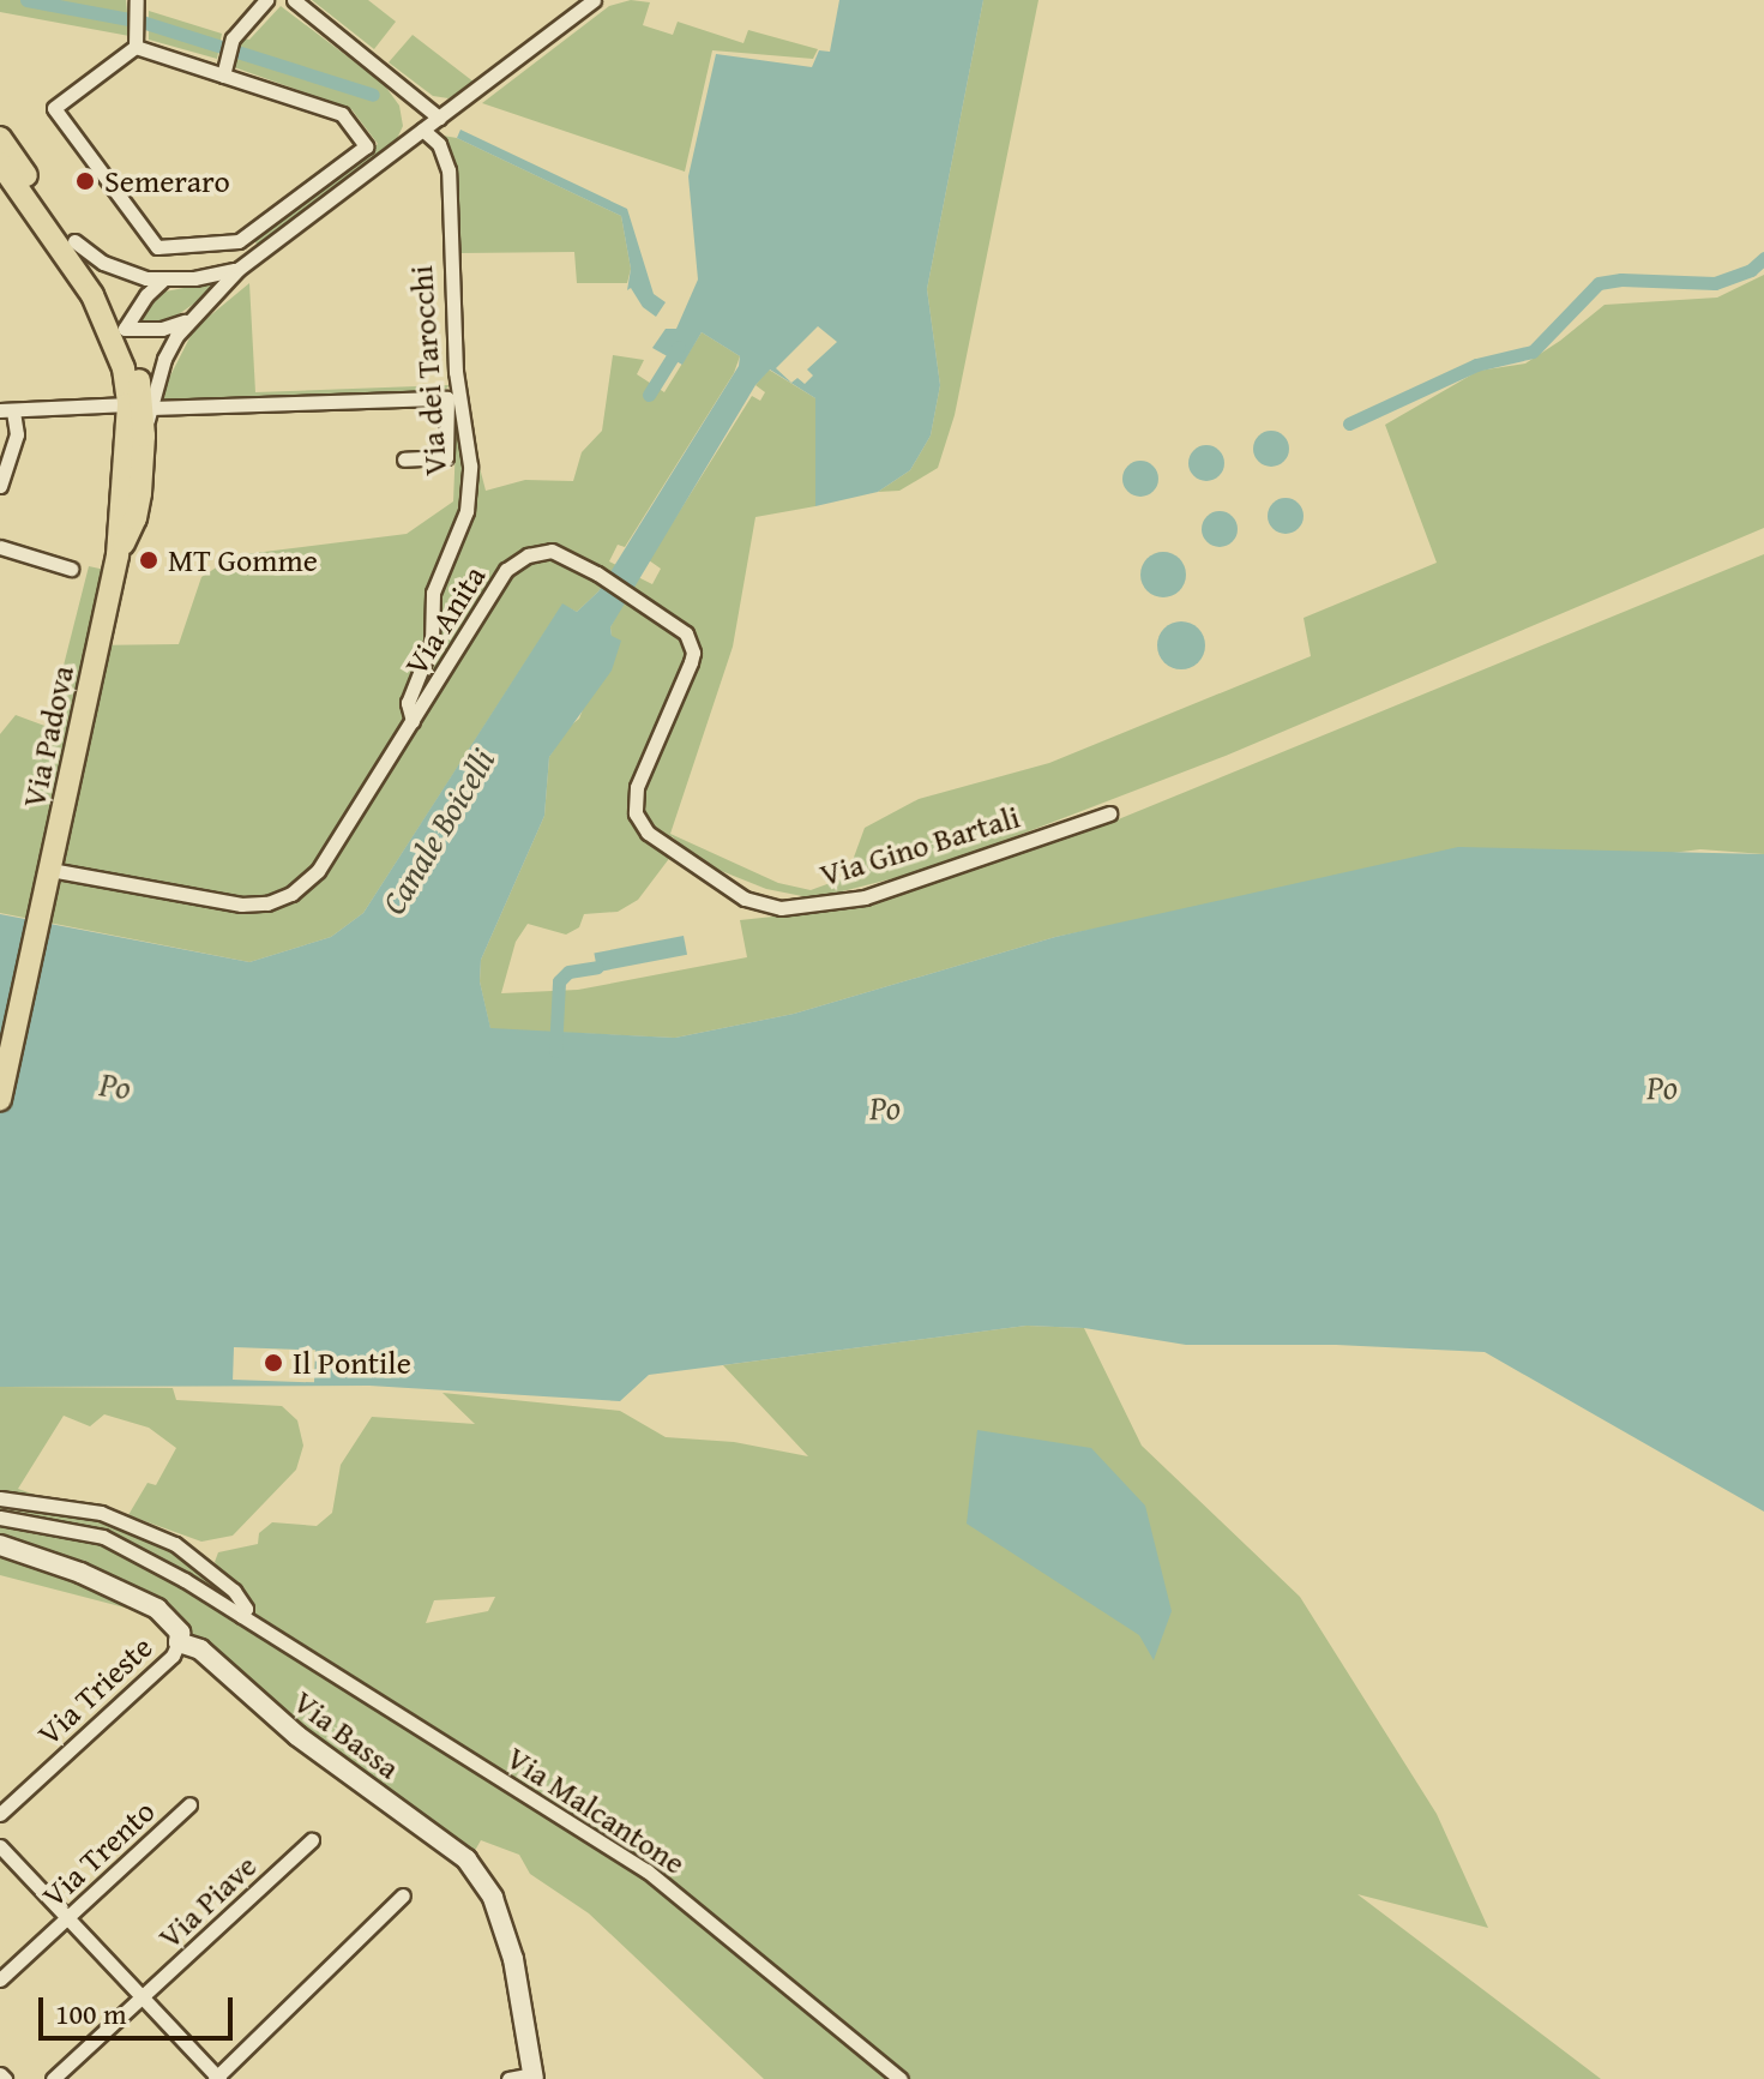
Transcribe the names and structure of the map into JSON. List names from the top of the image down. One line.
{"streets":{"main road":["Via Padova"],"street":["Via dei Tarocchi","Via Anita","Via Gino Bartali","Via Trieste","Via Bassa","Via Malcantone","Via Trento","Via Piave"]},"crossings":[["Via dei Tarocchi","Via Anita"],["Via Anita","Via Padova"],["Via Anita","Via Gino Bartali"],["Via Trieste","Via Bassa"]],"water":["Canale Boicelli","Po"],"places":["Semeraro","MT Gomme","Il Pontile"],"scale_bar":"100 m"}
